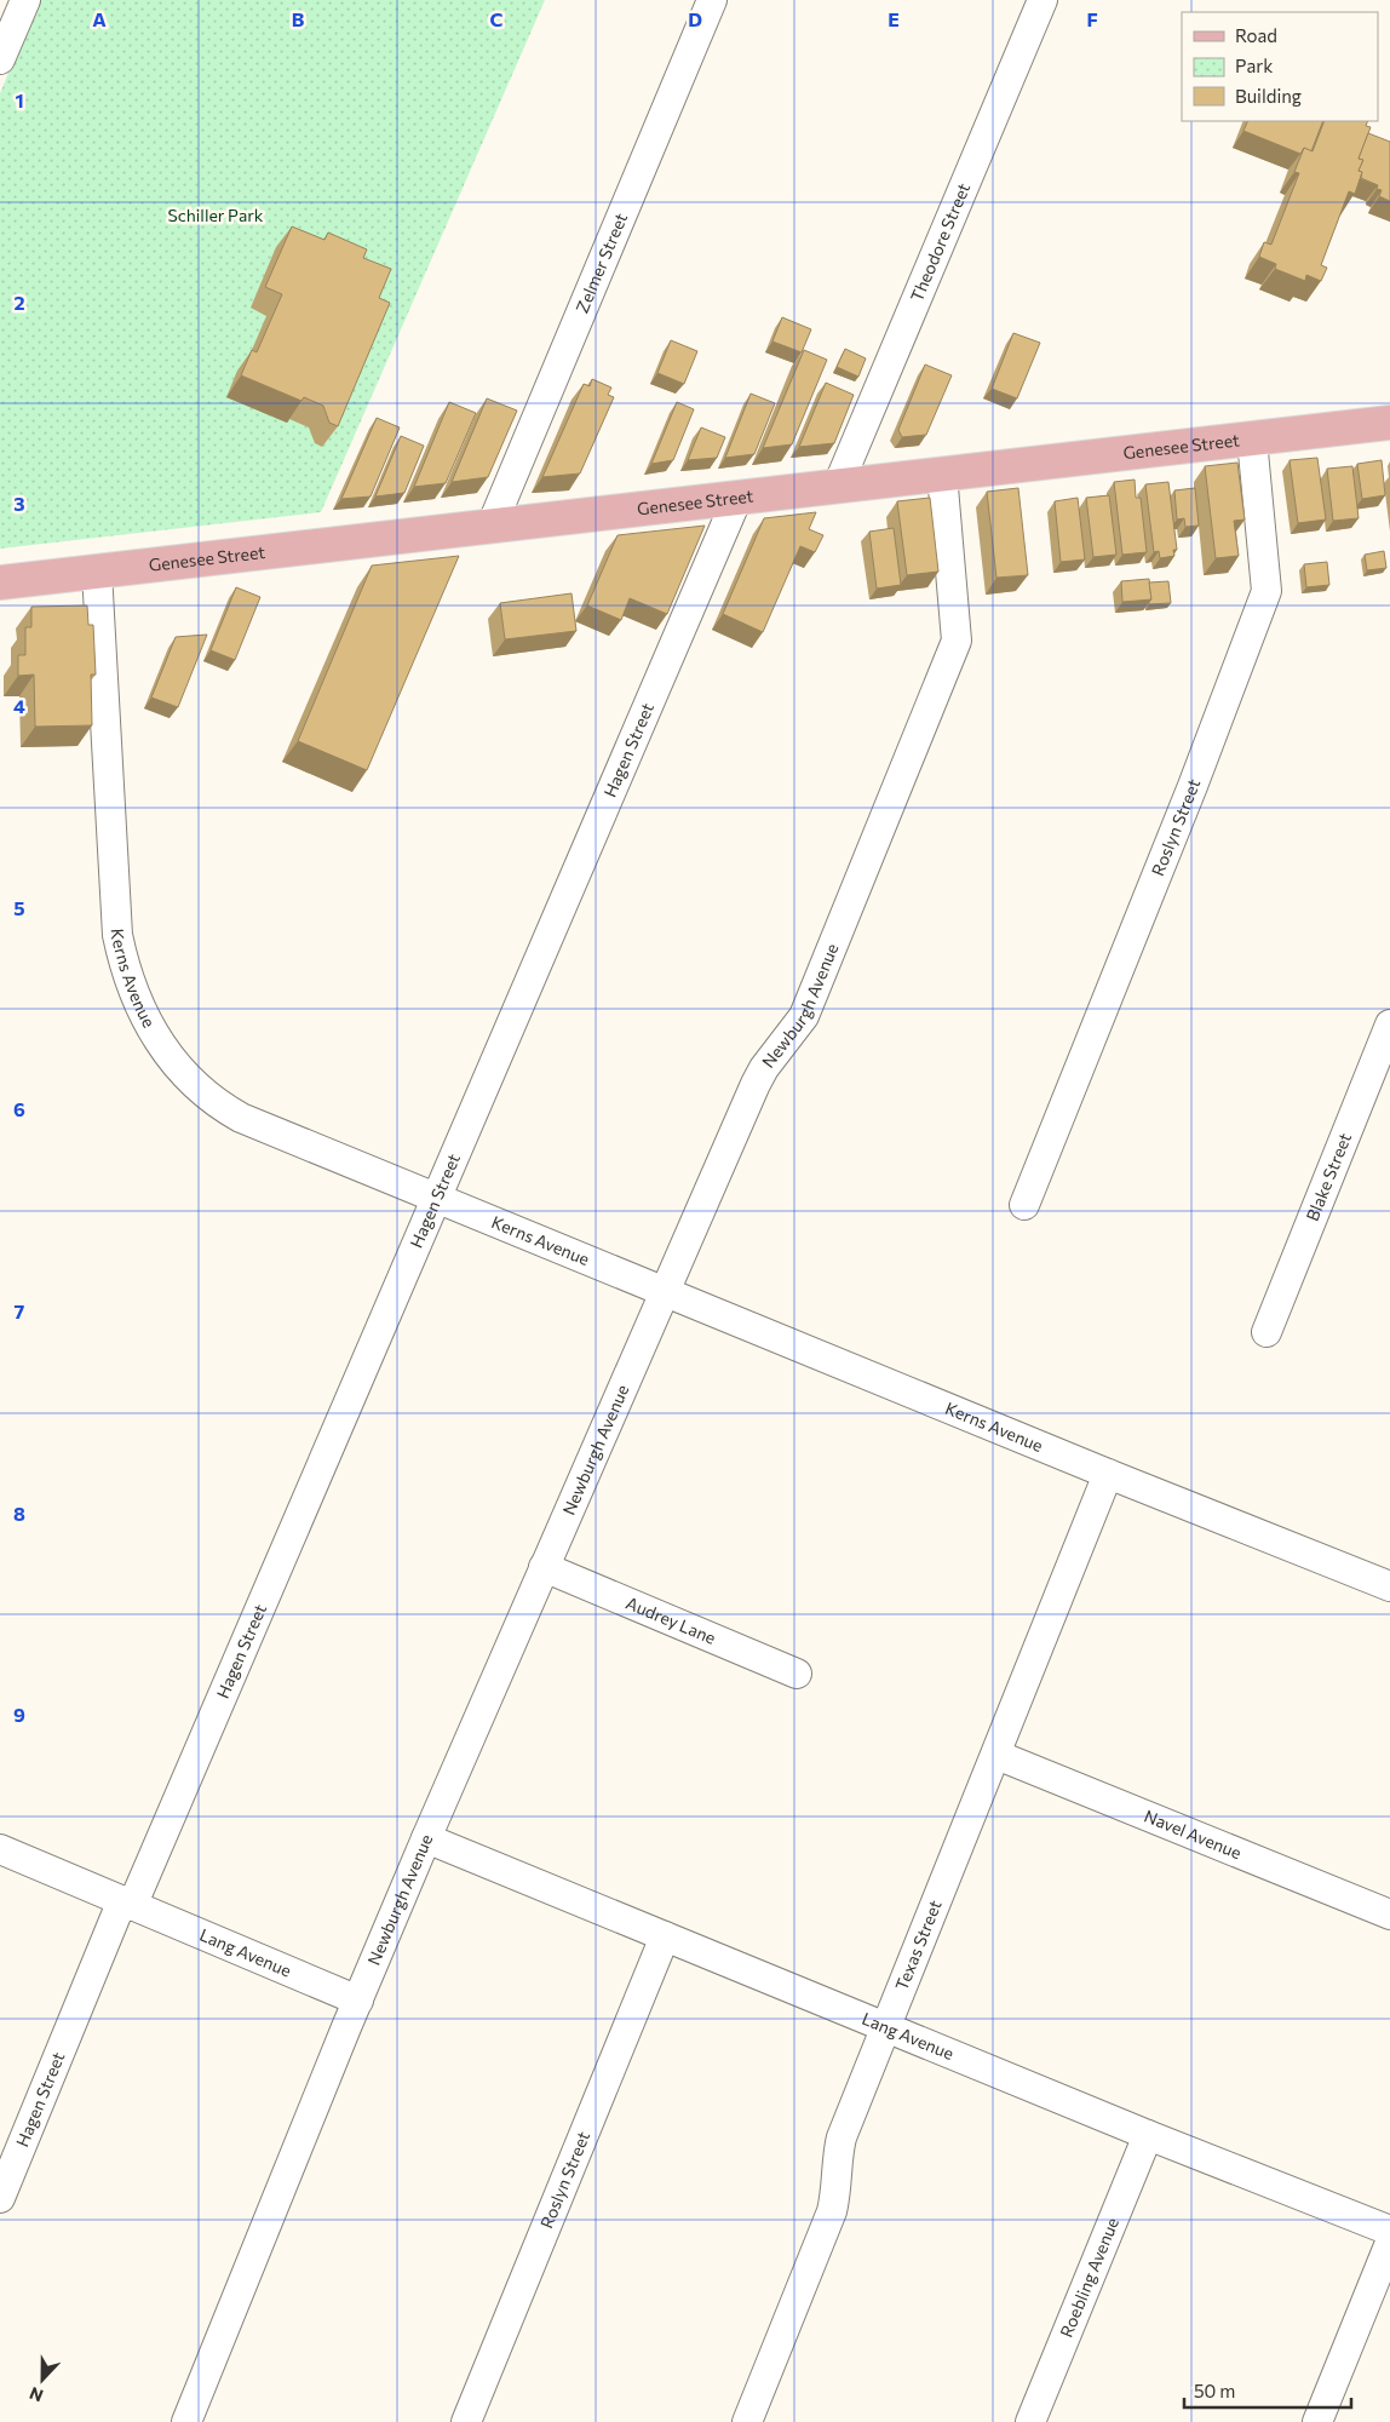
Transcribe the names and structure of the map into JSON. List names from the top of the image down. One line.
{"streets":{"main road":["Genesee Street"],"street":["Theodore Street","Zelmer Street","Hagen Street","Roslyn Street","Kerns Avenue","Newburgh Avenue","Blake Street","Audrey Lane","Navel Avenue","Texas Street","Lang Avenue","Roebling Avenue"]},"crossings":[["Theodore Street","Genesee Street"],["Zelmer Street","Genesee Street"],["Genesee Street","Hagen Street"],["Genesee Street","Roslyn Street"],["Genesee Street","Kerns Avenue"],["Genesee Street","Newburgh Avenue"],["Hagen Street","Kerns Avenue"],["Hagen Street","Lang Avenue"],["Roslyn Street","Lang Avenue"],["Kerns Avenue","Newburgh Avenue"],["Kerns Avenue","Texas Street"],["Newburgh Avenue","Audrey Lane"],["Newburgh Avenue","Lang Avenue"],["Navel Avenue","Texas Street"],["Texas Street","Lang Avenue"],["Lang Avenue","Roebling Avenue"]],"parks":["Schiller Park"],"legend":["Road","Park","Building"],"scale_bar":"50 m","north":"bottom","grid":{"columns":["A","B","C","D","E","F"],"rows":["1","2","3","4","5","6","7","8","9"]}}
